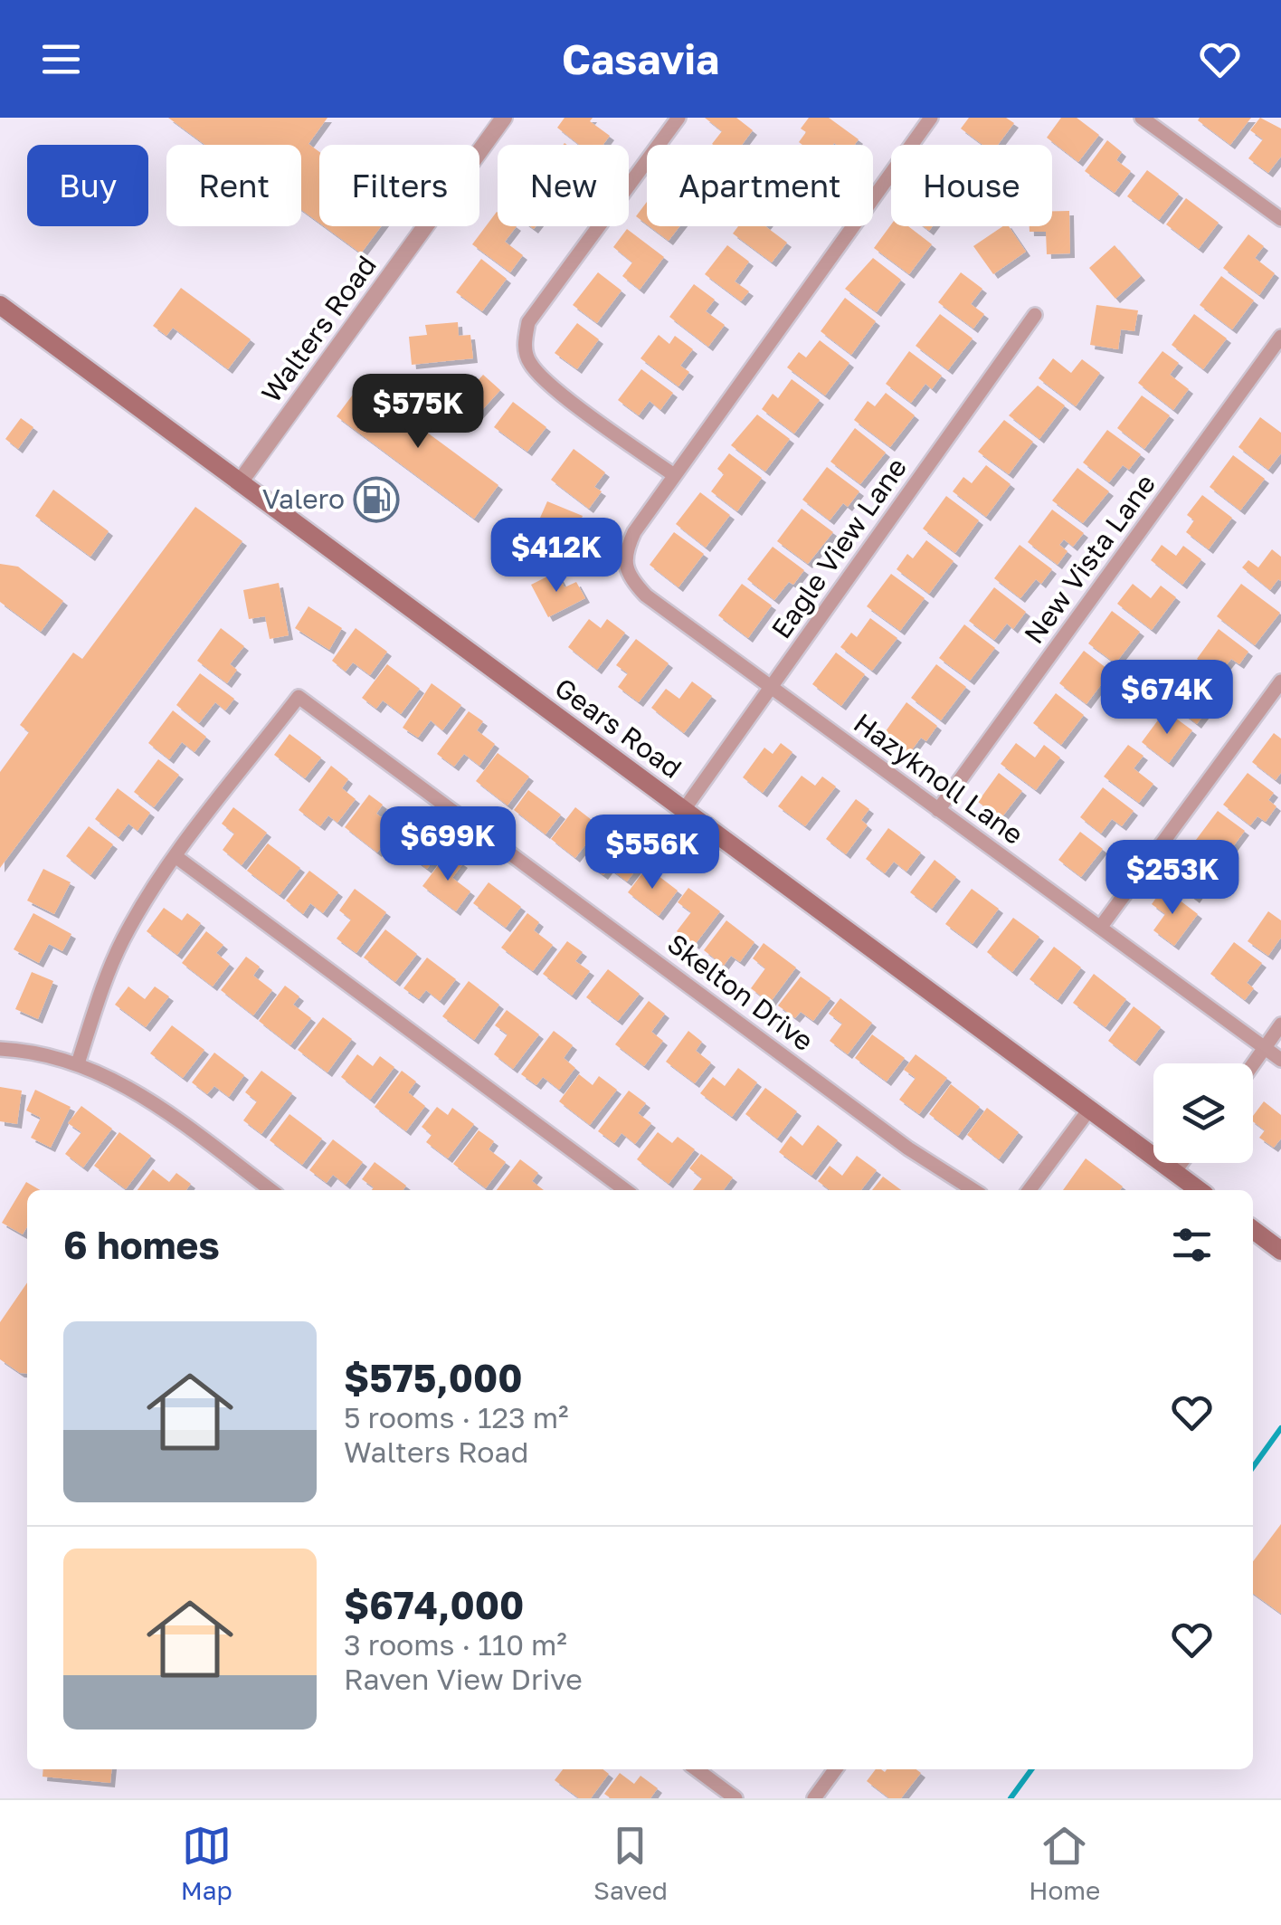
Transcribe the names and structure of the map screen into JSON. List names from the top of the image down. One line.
{"streets":{"main road":["Gears Road"],"street":["Walters Road","Eagle View Lane","New Vista Lane","Hazyknoll Lane","Skelton Drive"]},"crossings":[["Walters Road","Gears Road"],["Eagle View Lane","Gears Road"],["Eagle View Lane","Hazyknoll Lane"],["New Vista Lane","Hazyknoll Lane"]],"places":{"fuel station":["Valero"]},"page":{"header":"Casavia","chip":["Buy","Rent","Filters","New","Apartment","House"],"price":["$575K","$412K","$674K","$699K","$556K","$253K"],"heading":"6 homes","list":[{"name":"$575,000","note":"5 rooms · 123 m² · Walters Road"},{"name":"$674,000","note":"3 rooms · 110 m² · Raven View Drive"}],"tabs":["Map","Saved","Home"]}}
